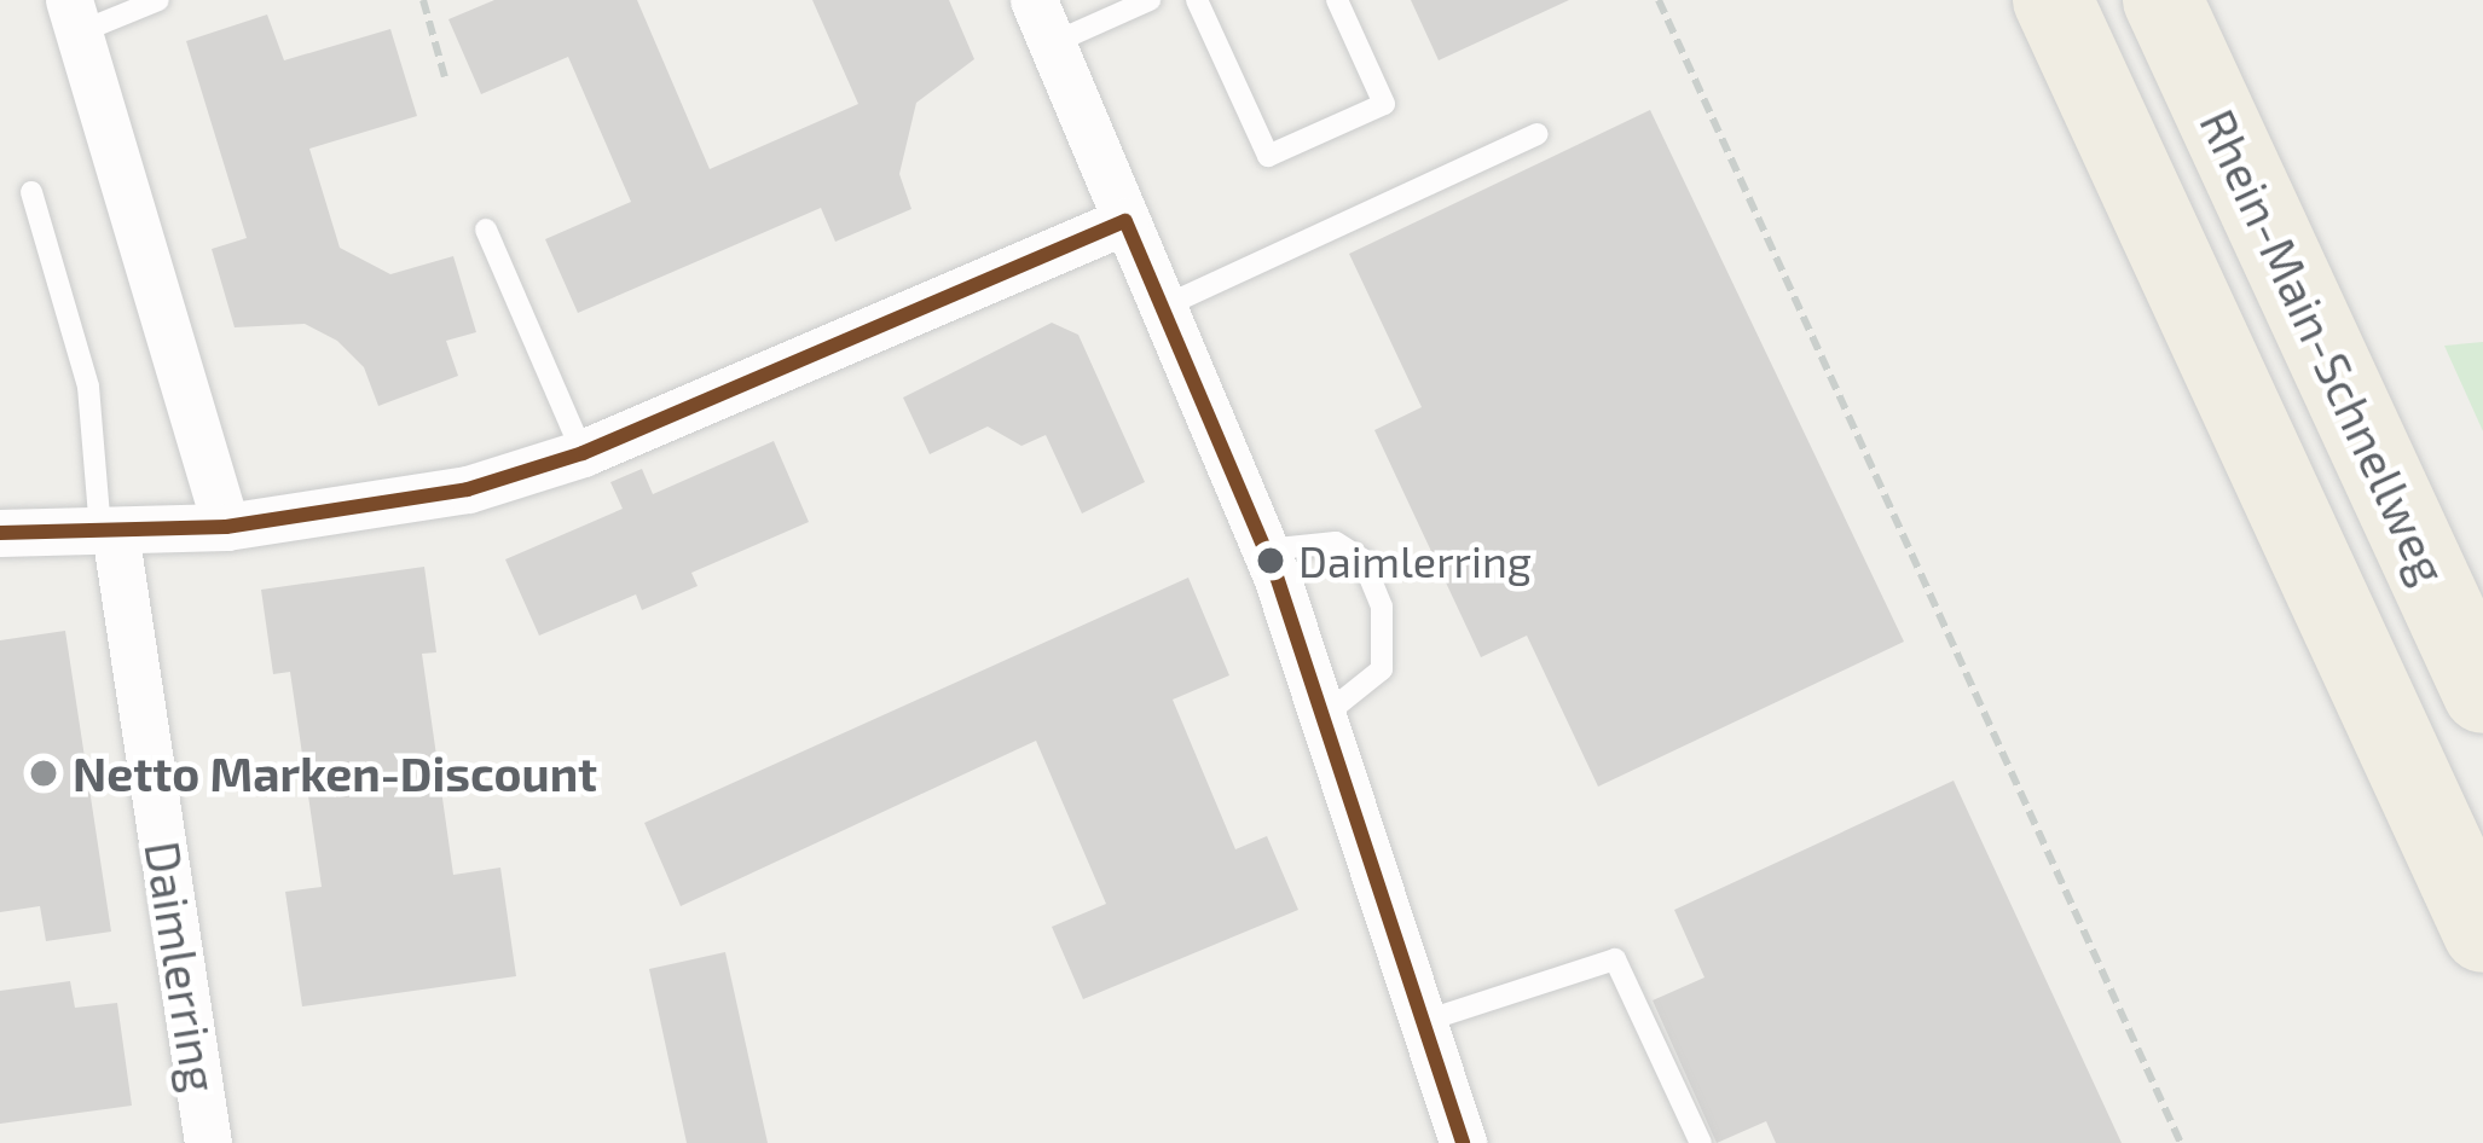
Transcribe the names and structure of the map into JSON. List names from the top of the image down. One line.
{"streets":{"highway":["Rhein-Main-Schnellweg"],"street":["Daimlerring"]},"places":["Daimlerring","Netto Marken-Discount"]}
